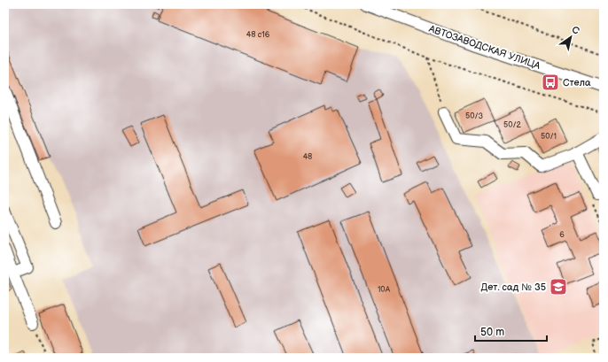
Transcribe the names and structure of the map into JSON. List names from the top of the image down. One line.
{"streets":{"street":["АВТОЗАВОДСКАЯ УЛИЦА"]},"places":{"bus stop":["Стела"],"school or university":["Дет. сад № 35"]},"house_numbers":["48 с16","50/3","50/2","50/1","48","6","10А"],"scale_bar":"50 m","north":"top right"}
